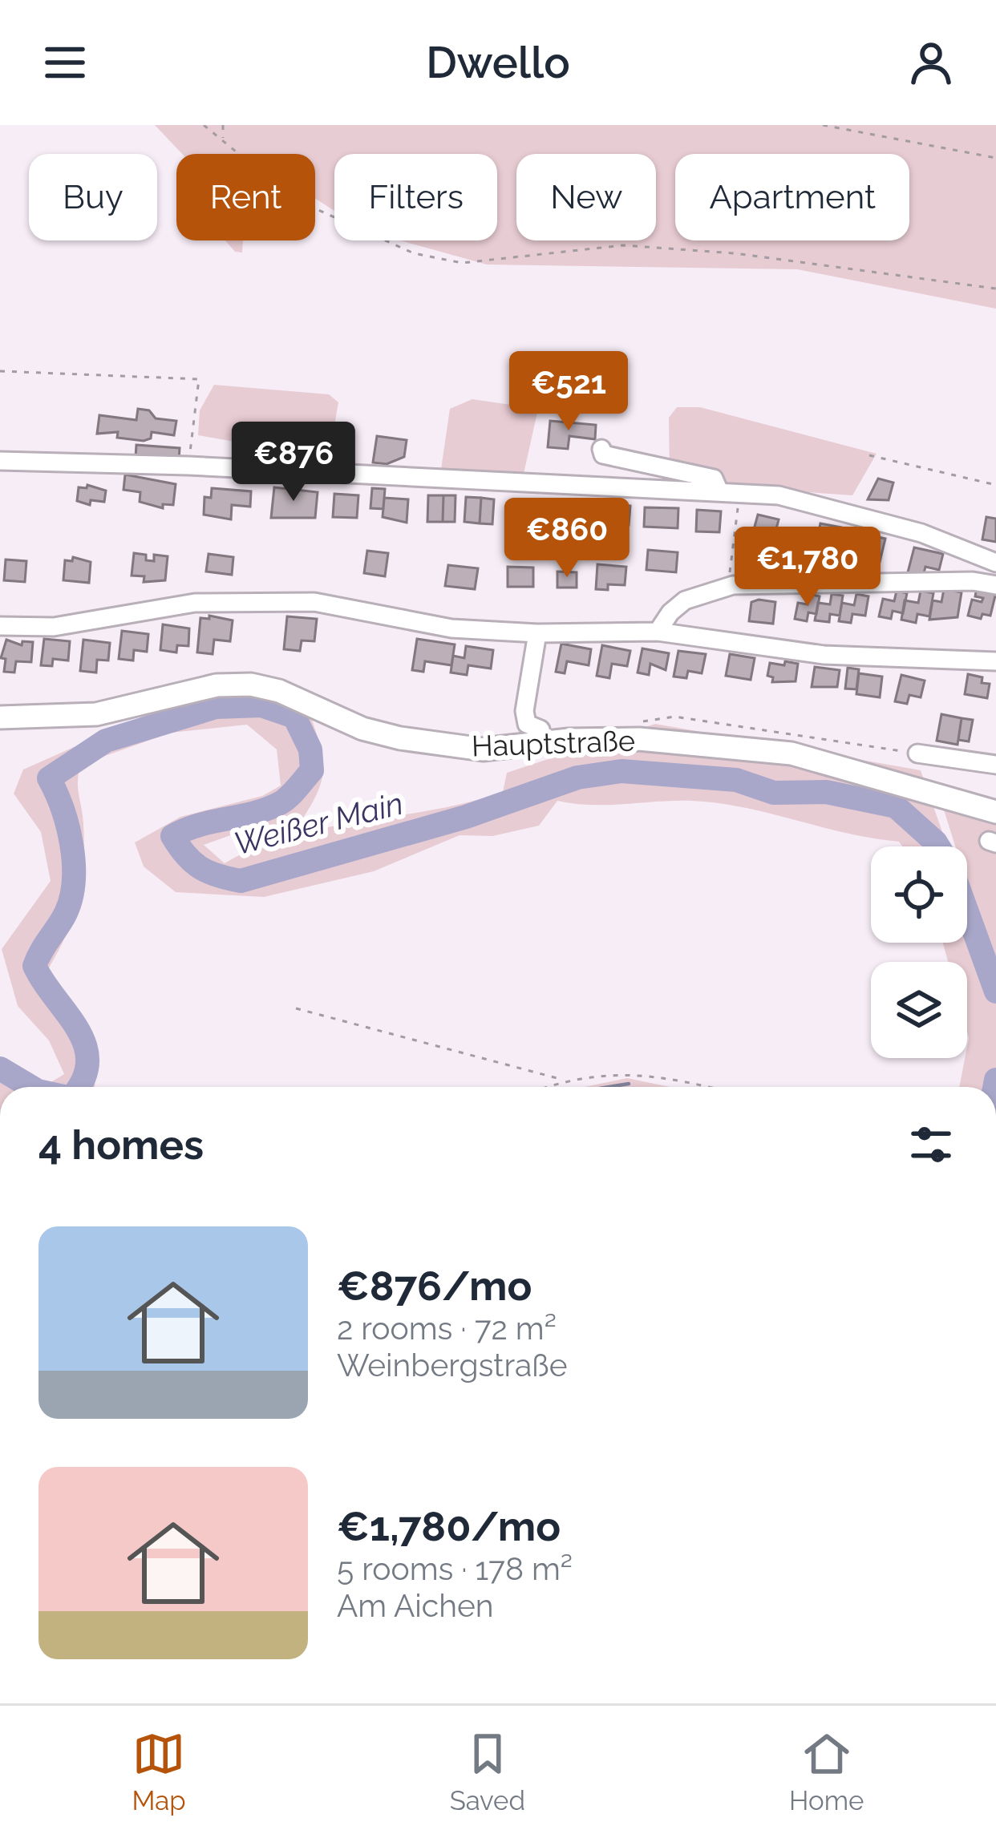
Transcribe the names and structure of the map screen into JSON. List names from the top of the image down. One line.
{"streets":{"main road":["Hauptstraße"]},"water":["Weißer Main"],"page":{"header":"Dwello","chip":["Buy","Rent","Filters","New","Apartment"],"price":["€521","€876","€860","€1,780"],"heading":"4 homes","list":[{"name":"€876/mo","note":"2 rooms · 72 m² · Weinbergstraße"},{"name":"€1,780/mo","note":"5 rooms · 178 m² · Am Aichen"}],"tabs":["Map","Saved","Home"]}}
